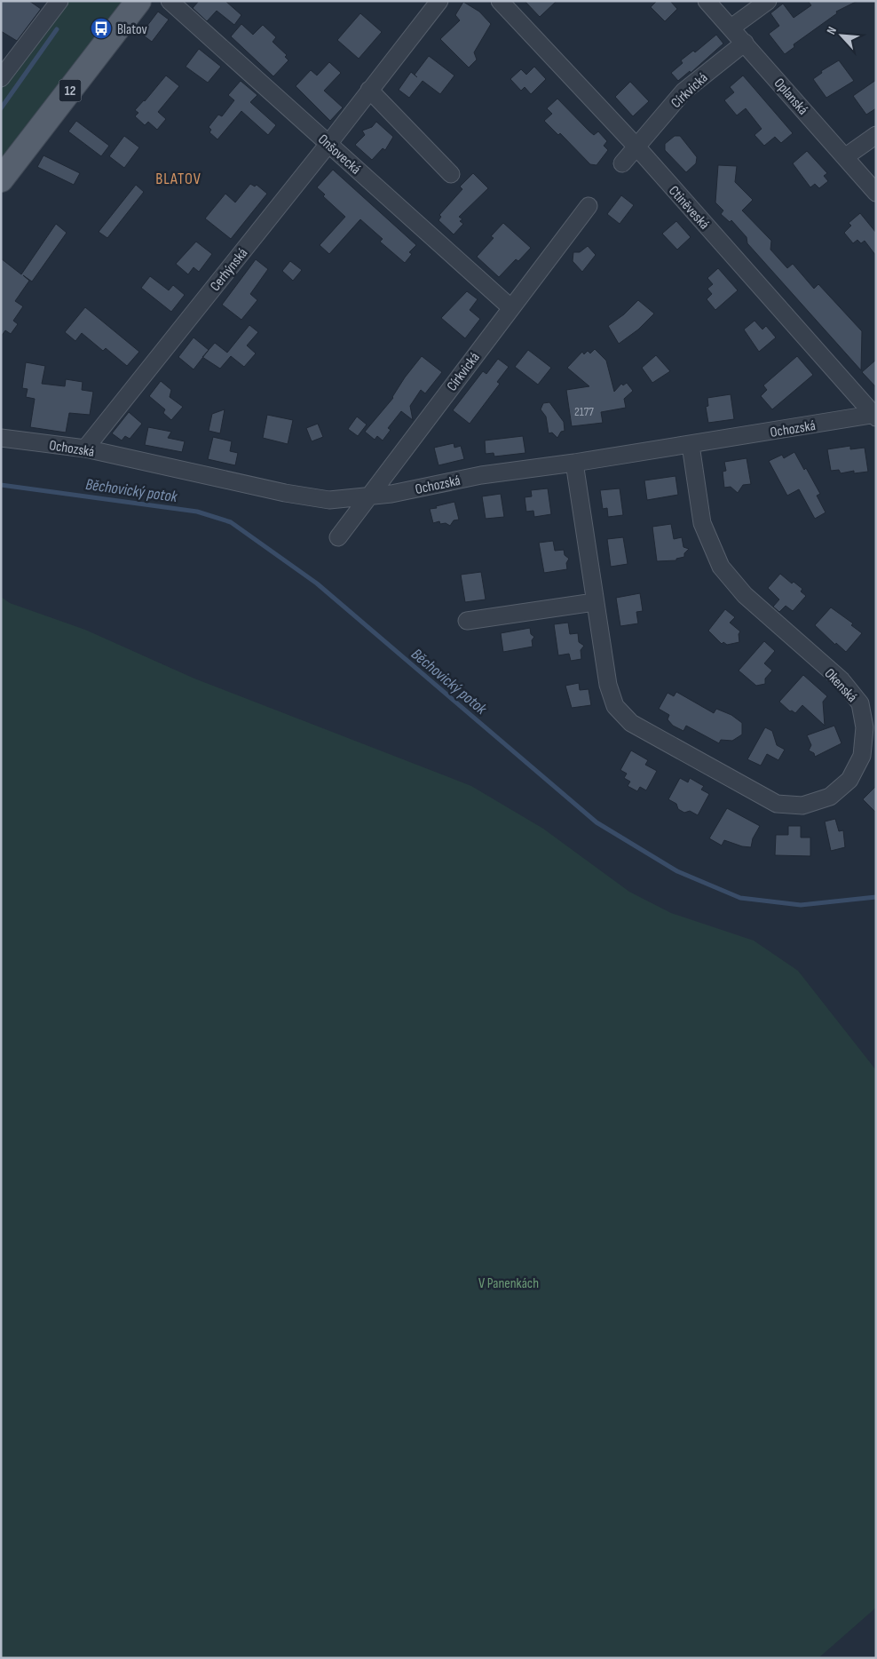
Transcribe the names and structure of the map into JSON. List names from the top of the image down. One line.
{"streets":{"main road":["12"],"street":["Církvická","Oplanská","Onšovecká","Ctiněveská","Cerhýnská","Ochozská","Okenská"]},"crossings":[["Církvická","Oplanská"],["Církvická","Onšovecká"],["Církvická","Ctiněveská"],["Církvická","Ochozská"],["Onšovecká","Cerhýnská"],["Ctiněveská","Ochozská"],["Cerhýnská","Ochozská"],["Ochozská","Okenská"]],"districts":["BLATOV"],"water":["Běchovický potok"],"parks":["V Panenkách"],"places":{"bus stop":["Blatov"]},"house_numbers":["2177"],"north":"top left"}
